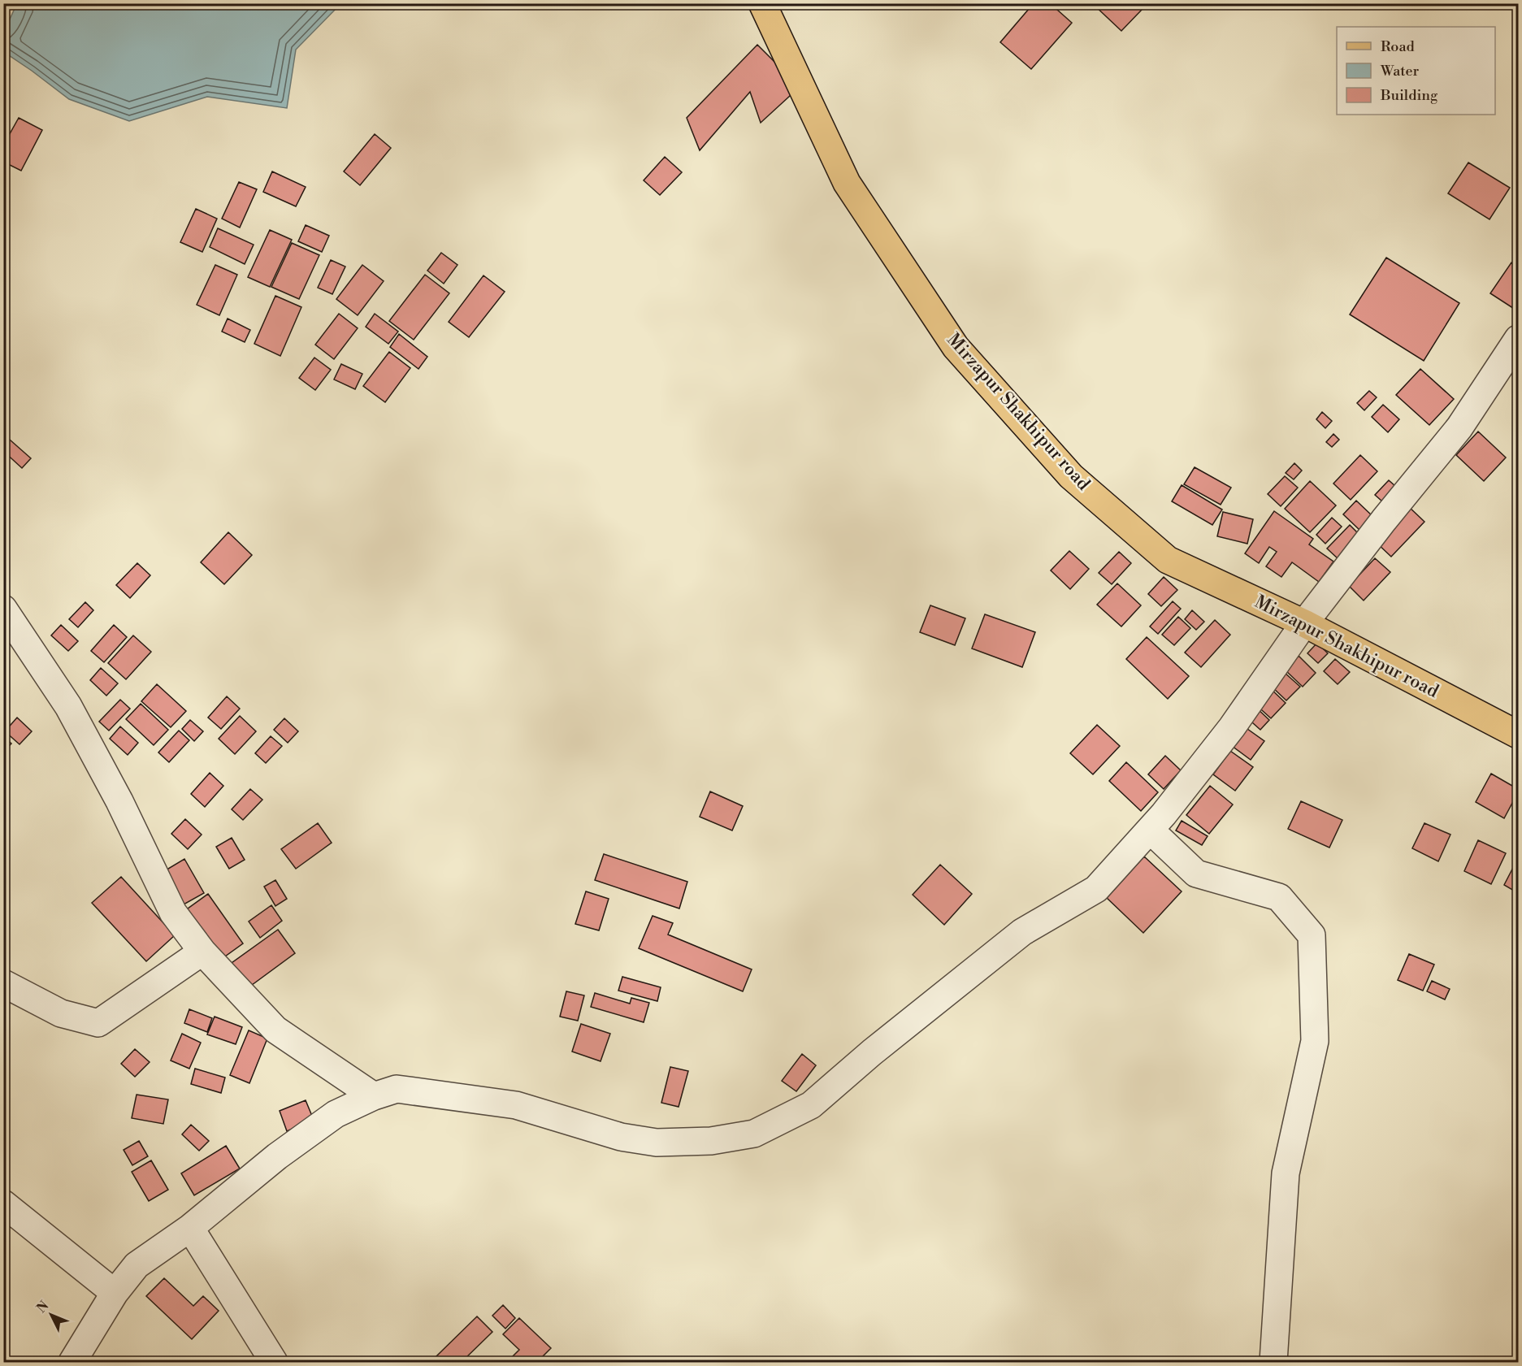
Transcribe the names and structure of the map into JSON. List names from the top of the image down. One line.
{"streets":{"main road":["Mirzapur Shakhipur road"]},"legend":["Road","Water","Building"],"north":"top left"}
